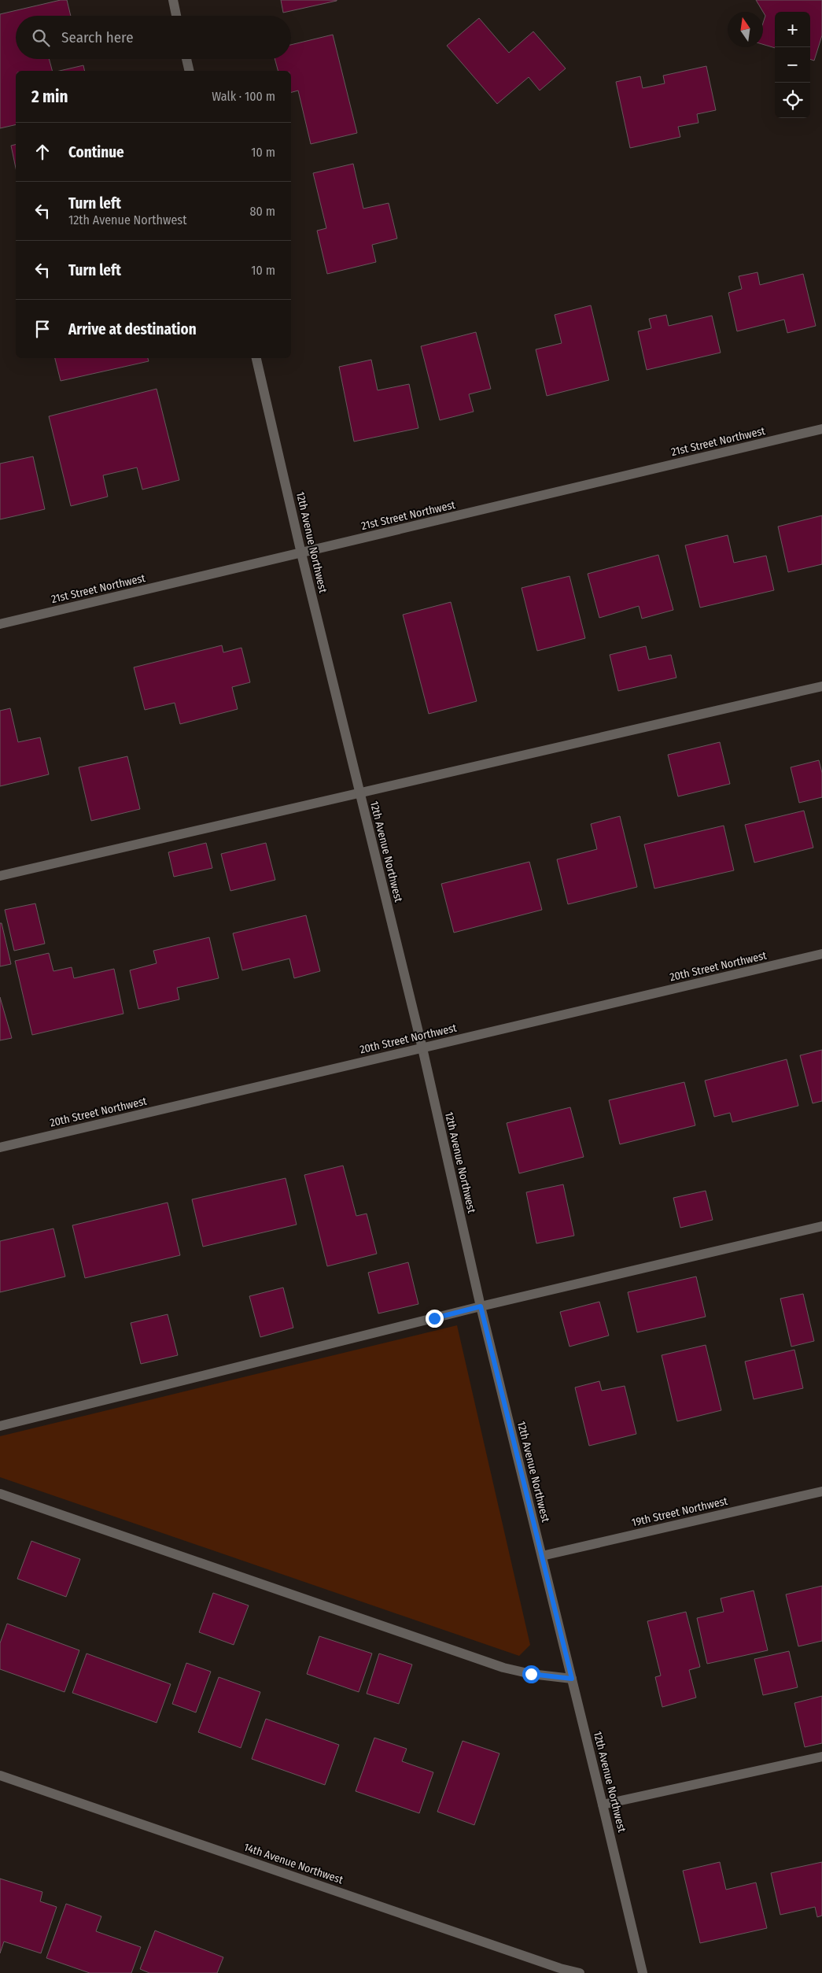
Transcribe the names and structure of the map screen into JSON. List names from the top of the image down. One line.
{"streets":{"street":["21st Street Northwest","12th Avenue Northwest","20th Street Northwest","19th Street Northwest","14th Avenue Northwest"]},"crossings":[["21st Street Northwest","12th Avenue Northwest"],["12th Avenue Northwest","20th Street Northwest"],["12th Avenue Northwest","19th Street Northwest"]],"north":"top","page":{"map_buttons":["+","−"],"search":"Search here","heading":["2 min","Walk · 100 m"],"list":[["Continue","10 m"],["Turn left","12th Avenue Northwest","80 m"],["Turn left","10 m"],"Arrive at destination"]}}
